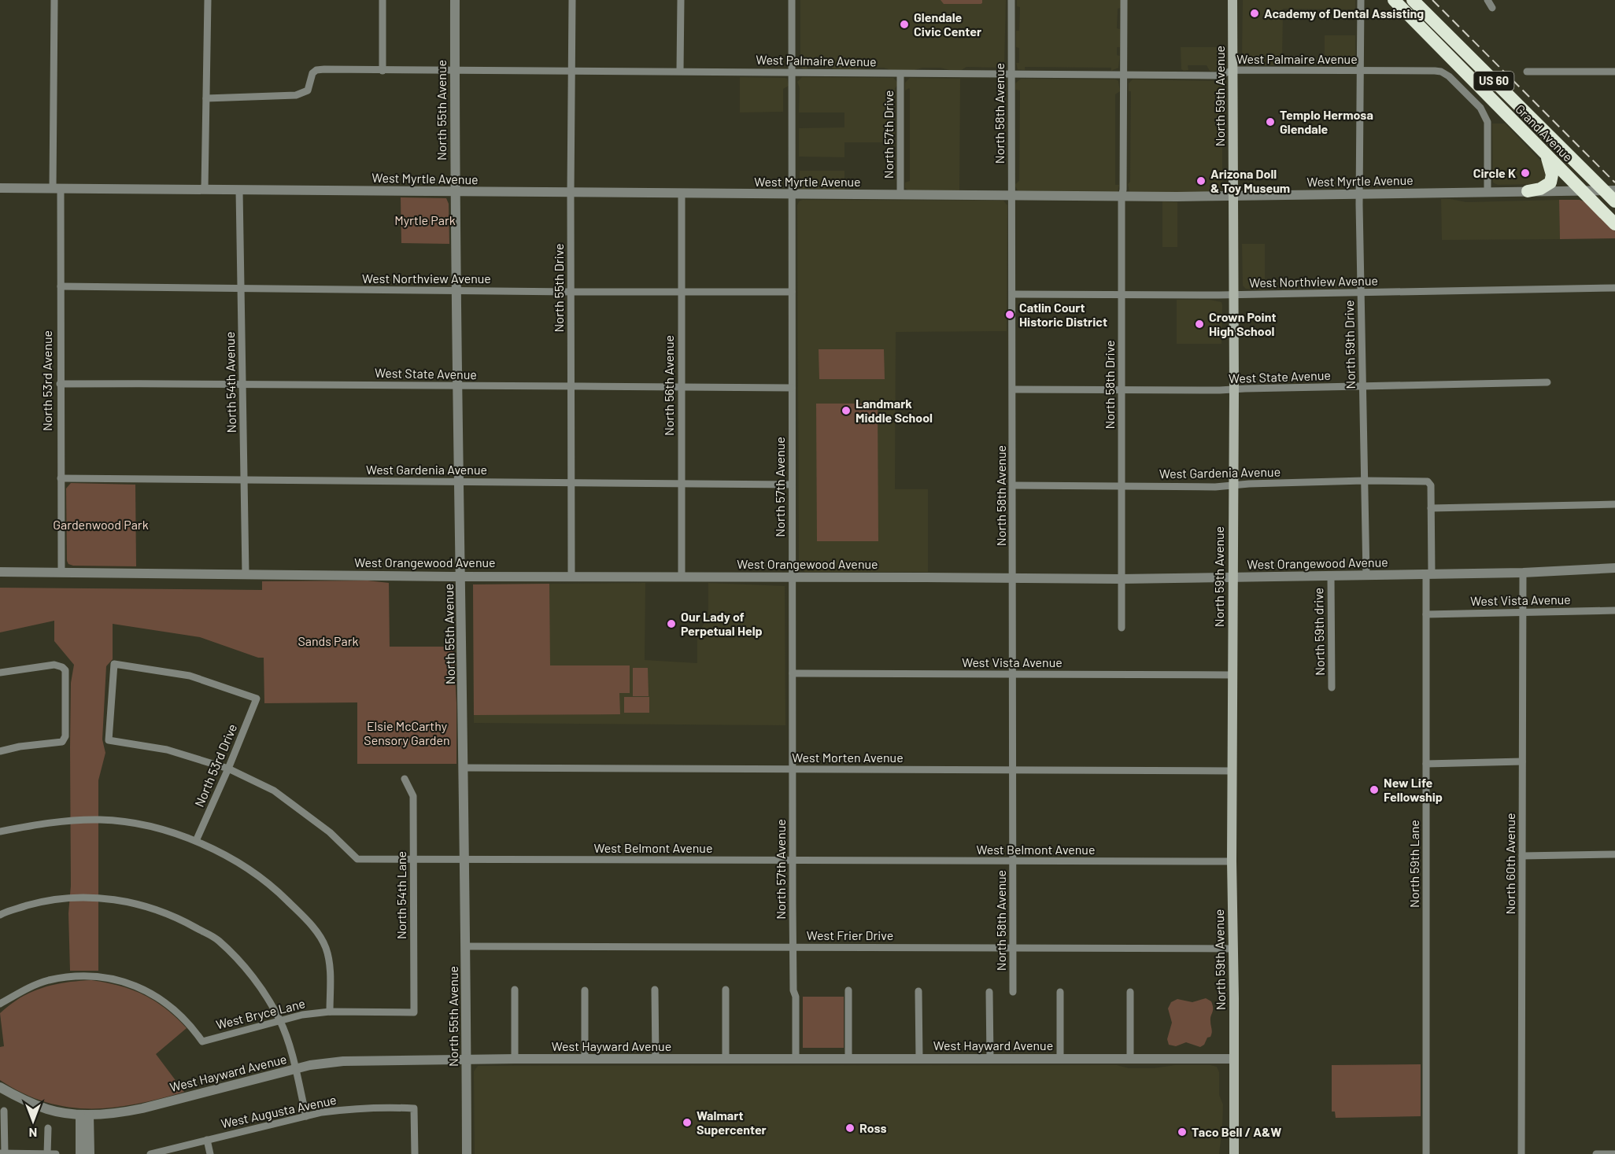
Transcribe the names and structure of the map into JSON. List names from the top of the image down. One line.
{"streets":{"highway":["US 60","Grand Avenue"],"main road":["North 59th Avenue"],"street":["West Palmaire Avenue","North 55th Avenue","North 58th Avenue","North 57th Drive","West Myrtle Avenue","West Northview Avenue","North 55th Drive","North 59th Drive","West State Avenue","North 53rd Avenue","North 54th Avenue","North 58th Drive","North 56th Avenue","West Gardenia Avenue","North 57th Avenue","West Orangewood Avenue","West Vista Avenue","North 59th drive","West Morten Avenue","North 53rd Drive","West Belmont Avenue","North 59th Lane","North 60th Avenue","North 54th Lane","West Frier Drive","West Bryce Lane","West Hayward Avenue","West Augusta Avenue"]},"crossings":[["West Palmaire Avenue","North 59th Avenue"],["West Palmaire Avenue","North 55th Avenue"],["West Palmaire Avenue","North 58th Avenue"],["West Palmaire Avenue","North 57th Drive"],["West Palmaire Avenue","West Myrtle Avenue"],["West Palmaire Avenue","North 55th Drive"],["West Palmaire Avenue","North 59th Drive"],["West Palmaire Avenue","North 58th Drive"],["West Palmaire Avenue","North 57th Avenue"],["North 59th Avenue","West Myrtle Avenue"],["North 59th Avenue","West Northview Avenue"],["North 59th Avenue","West State Avenue"],["North 59th Avenue","West Gardenia Avenue"],["North 59th Avenue","West Orangewood Avenue"],["North 59th Avenue","West Vista Avenue"],["North 59th Avenue","West Morten Avenue"],["North 59th Avenue","West Belmont Avenue"],["North 59th Avenue","West Frier Drive"],["North 59th Avenue","West Hayward Avenue"],["North 55th Avenue","West Myrtle Avenue"],["North 55th Avenue","West Northview Avenue"],["North 55th Avenue","West State Avenue"],["North 55th Avenue","West Gardenia Avenue"],["North 55th Avenue","West Orangewood Avenue"],["North 55th Avenue","West Morten Avenue"],["North 55th Avenue","West Belmont Avenue"],["North 55th Avenue","West Frier Drive"],["North 55th Avenue","West Hayward Avenue"],["North 58th Avenue","West Myrtle Avenue"],["North 58th Avenue","West Northview Avenue"],["North 58th Avenue","West State Avenue"],["North 58th Avenue","West Gardenia Avenue"],["North 58th Avenue","West Orangewood Avenue"],["North 58th Avenue","West Vista Avenue"],["North 58th Avenue","West Morten Avenue"],["North 58th Avenue","West Belmont Avenue"],["North 58th Avenue","West Frier Drive"],["Grand Avenue","West Myrtle Avenue"],["North 57th Drive","West Myrtle Avenue"],["West Myrtle Avenue","North 55th Drive"],["West Myrtle Avenue","North 59th Drive"],["West Myrtle Avenue","North 53rd Avenue"],["West Myrtle Avenue","North 54th Avenue"],["West Myrtle Avenue","North 58th Drive"],["West Myrtle Avenue","North 56th Avenue"],["West Myrtle Avenue","North 57th Avenue"],["West Northview Avenue","North 55th Drive"],["West Northview Avenue","North 59th Drive"],["West Northview Avenue","North 53rd Avenue"],["West Northview Avenue","North 54th Avenue"],["West Northview Avenue","North 58th Drive"],["West Northview Avenue","North 56th Avenue"],["West Northview Avenue","North 57th Avenue"],["North 55th Drive","West State Avenue"],["North 55th Drive","West Gardenia Avenue"],["North 55th Drive","West Orangewood Avenue"],["North 59th Drive","West State Avenue"],["North 59th Drive","West Gardenia Avenue"],["North 59th Drive","West Orangewood Avenue"],["West State Avenue","North 53rd Avenue"],["West State Avenue","North 54th Avenue"],["West State Avenue","North 58th Drive"],["West State Avenue","North 56th Avenue"],["West State Avenue","North 57th Avenue"],["North 53rd Avenue","West Gardenia Avenue"],["North 53rd Avenue","West Orangewood Avenue"],["North 54th Avenue","West Gardenia Avenue"],["North 54th Avenue","West Orangewood Avenue"],["North 58th Drive","West Gardenia Avenue"],["North 58th Drive","West Orangewood Avenue"],["North 56th Avenue","West Gardenia Avenue"],["North 56th Avenue","West Orangewood Avenue"],["West Gardenia Avenue","North 57th Avenue"],["West Gardenia Avenue","North 59th Lane"],["North 57th Avenue","West Orangewood Avenue"],["North 57th Avenue","West Vista Avenue"],["North 57th Avenue","West Morten Avenue"],["North 57th Avenue","West Belmont Avenue"],["North 57th Avenue","West Frier Drive"],["North 57th Avenue","West Hayward Avenue"],["West Orangewood Avenue","North 59th drive"],["West Orangewood Avenue","North 59th Lane"],["West Orangewood Avenue","North 60th Avenue"],["West Vista Avenue","North 59th Lane"],["West Vista Avenue","North 60th Avenue"],["North 53rd Drive","West Belmont Avenue"],["West Belmont Avenue","North 54th Lane"],["North 54th Lane","West Bryce Lane"]],"parks":["Myrtle Park","Gardenwood Park","Sands Park","Elsie McCarthy Sensory Garden"],"places":["Academy of Dental Assisting","Glendale Civic Center","Templo Hermosa Glendale","Circle K","Arizona Doll & Toy Museum","Catlin Court Historic District","Crown Point High School","Landmark Middle School","Our Lady of Perpetual Help","New Life Fellowship","Walmart Supercenter","Ross","Taco Bell / A&W"],"north":"bottom"}
